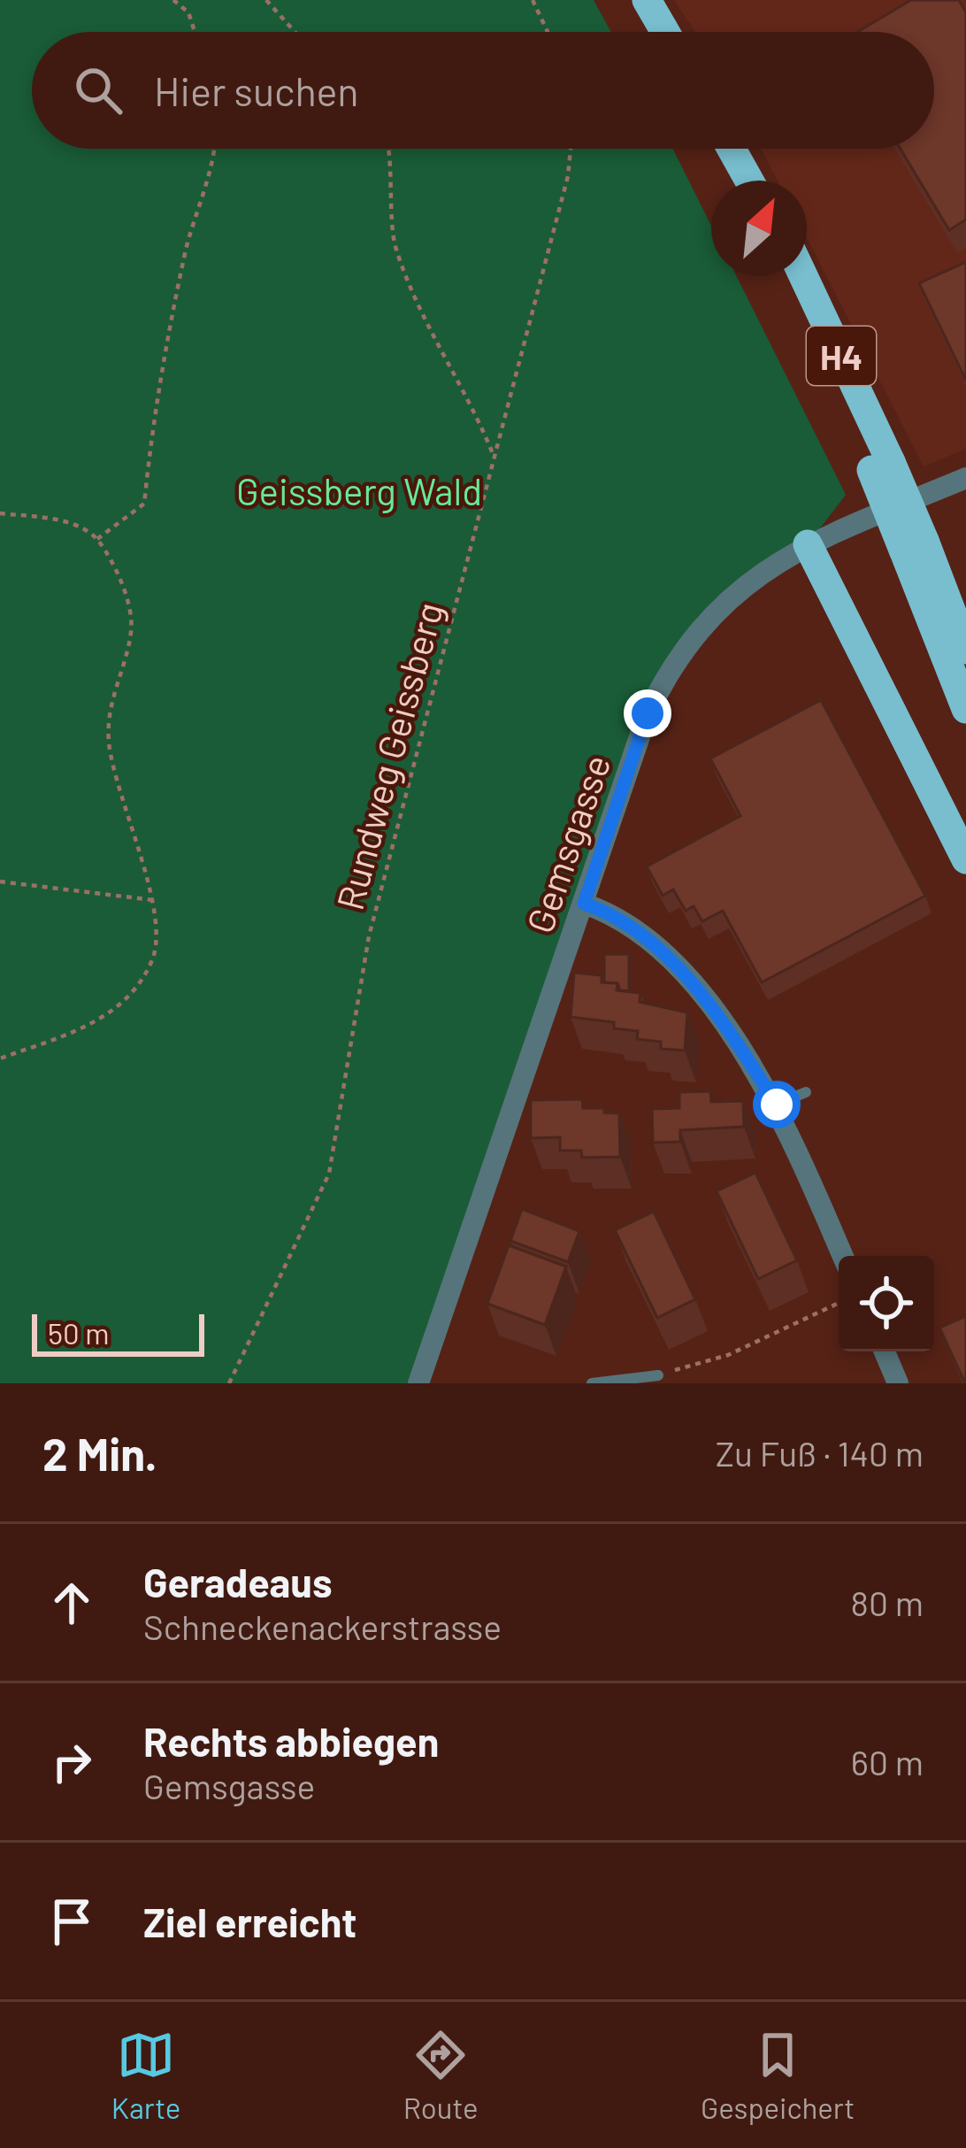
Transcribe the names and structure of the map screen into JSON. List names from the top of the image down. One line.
{"streets":{"highway":["H4"],"street":["Gemsgasse"],"path":["Rundweg Geissberg"]},"parks":["Geissberg Wald"],"scale_bar":"50 m","north":"top right","page":{"search":"Hier suchen","scale":"50 m","heading":["2 Min.","Zu Fuß · 140 m"],"list":[["Geradeaus","Schneckenackerstrasse","80 m"],["Rechts abbiegen","Gemsgasse","60 m"],"Ziel erreicht"],"nav":["Karte","Route","Gespeichert"]}}
